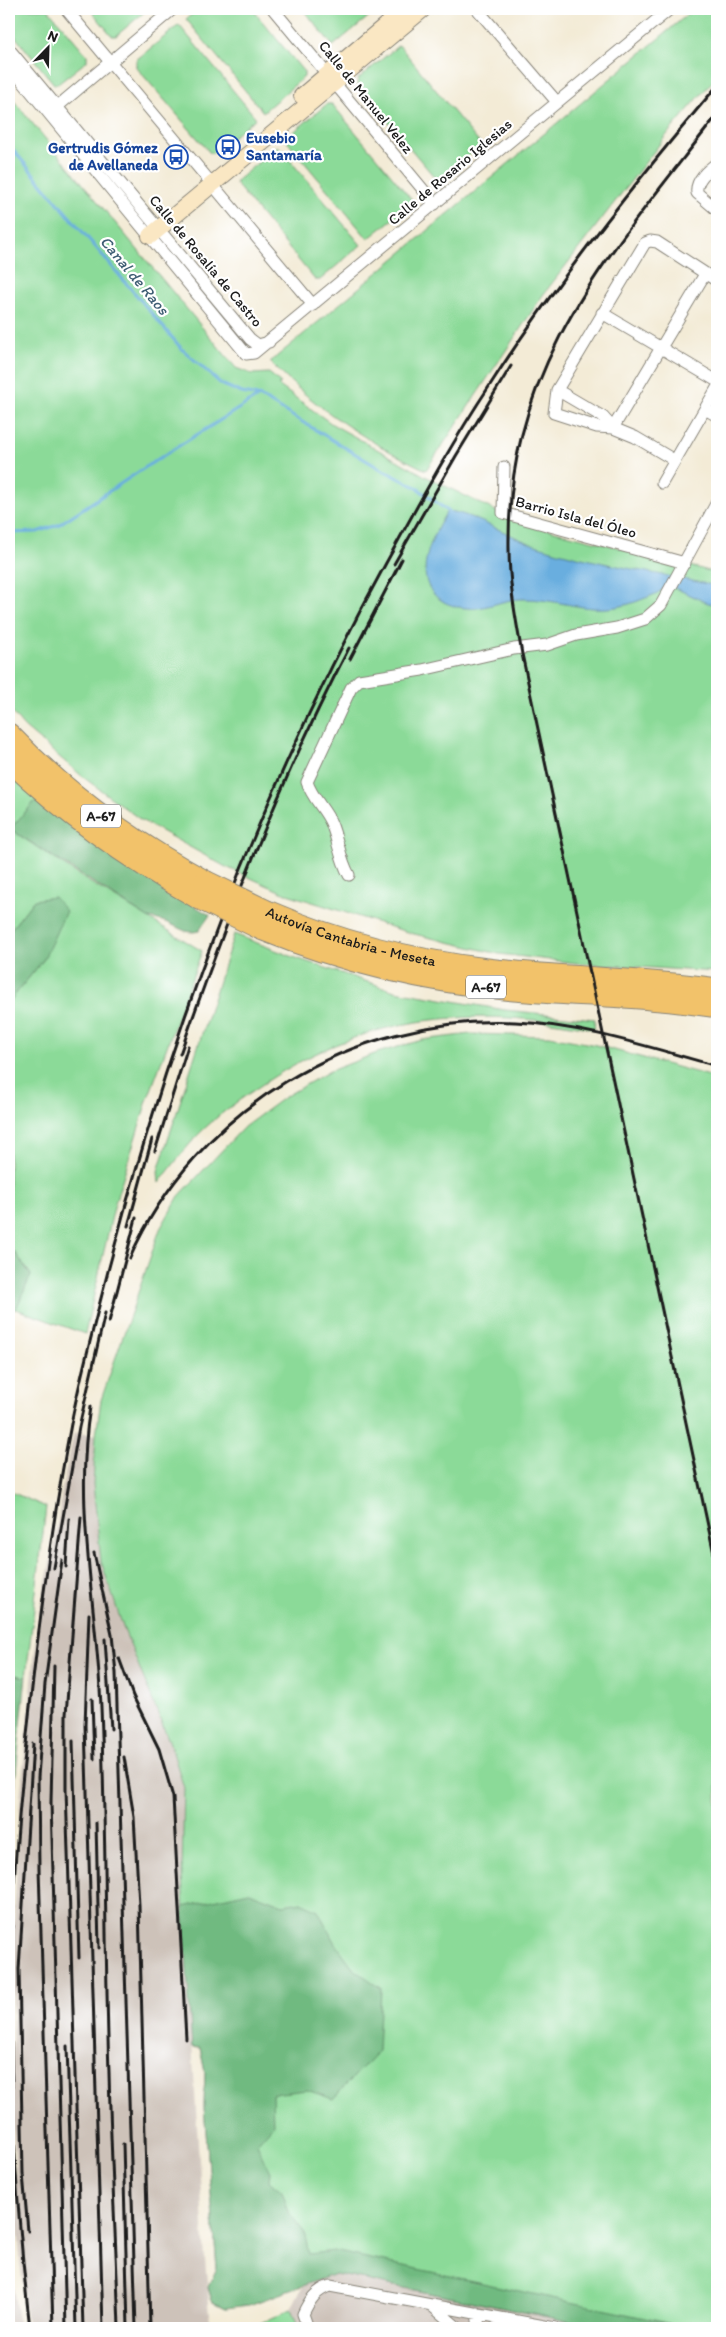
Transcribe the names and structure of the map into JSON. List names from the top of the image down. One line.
{"streets":{"highway":["A-67","Autovía Cantabria - Meseta"],"street":["Calle de Manuel Velez","Calle de Rosario Iglesias","Calle de Rosalía de Castro","Barrio Isla del Óleo"]},"crossings":[["Calle de Manuel Velez","Calle de Rosario Iglesias"],["Calle de Rosario Iglesias","Calle de Rosalía de Castro"]],"water":["Canal de Raos"],"places":{"bus stop":["Eusebio Santamaría","Gertrudis Gómez de Avellaneda"]},"north":"top right"}
